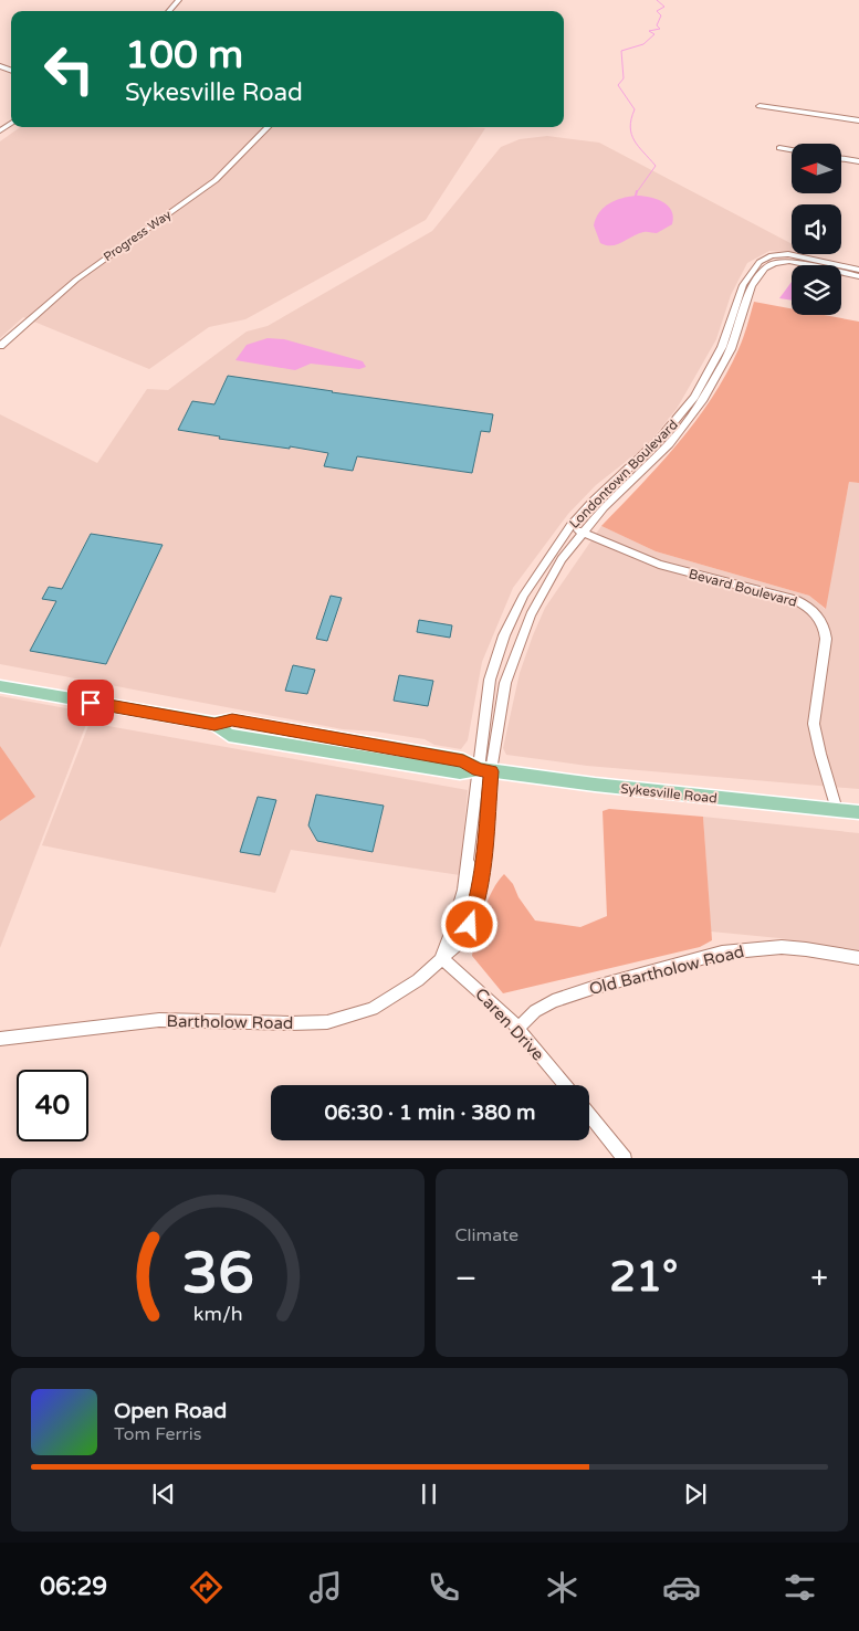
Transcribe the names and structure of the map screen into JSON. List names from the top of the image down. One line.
{"streets":{"main road":["Sykesville Road"],"street":["Progress Way","Londontown Boulevard","Bevard Boulevard","Old Bartholow Road","Bartholow Road","Caren Drive"]},"crossings":[["Londontown Boulevard","Bevard Boulevard"],["Londontown Boulevard","Sykesville Road"],["Londontown Boulevard","Bartholow Road"],["Bevard Boulevard","Sykesville Road"],["Sykesville Road","Bartholow Road"],["Old Bartholow Road","Caren Drive"],["Bartholow Road","Caren Drive"]],"north":"left","page":{"turn":["100 m","Sykesville Road"],"limit":"40","trip":"06:30 · 1 min · 380 m","tile":"Climate","heat":["−","21°","+"],"song":["Open Road","Tom Ferris"],"tabs":"06:29","gauge":["36","km/h"]}}
